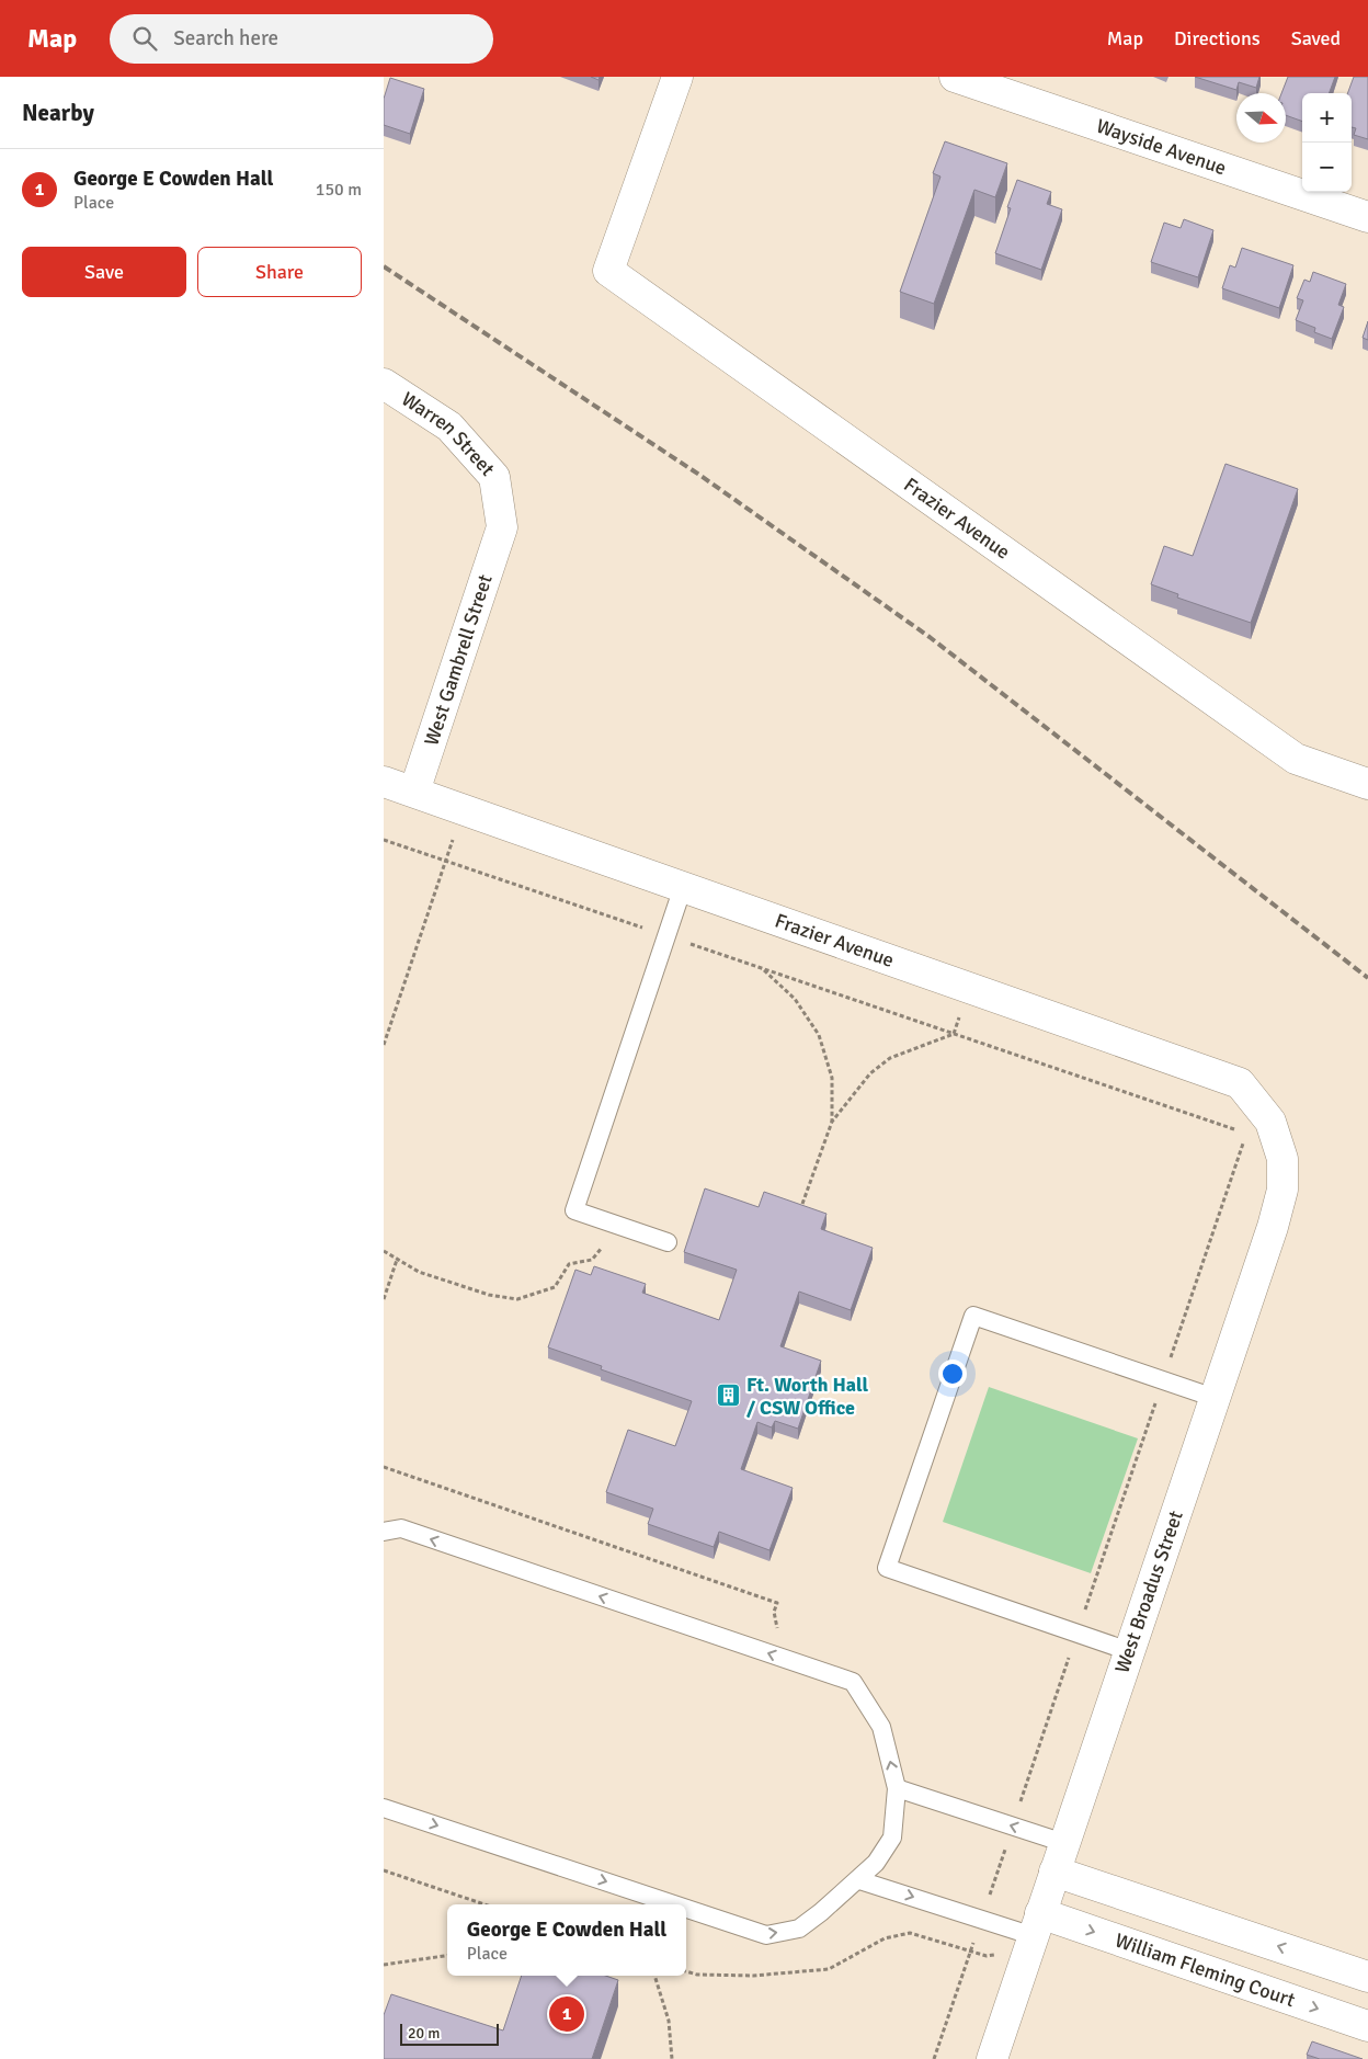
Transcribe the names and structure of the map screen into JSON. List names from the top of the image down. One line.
{"streets":{"street":["Wayside Avenue","Warren Street","Frazier Avenue","West Gambrell Street","West Broadus Street","William Fleming Court"]},"crossings":[["Warren Street","West Gambrell Street"],["Frazier Avenue","West Gambrell Street"],["Frazier Avenue","West Broadus Street"],["West Broadus Street","William Fleming Court"]],"places":{"building":["Ft. Worth Hall / CSW Office"]},"scale_bar":"20 m","north":"right","page":{"header":"Map","search":"Search here","nav":["Map","Directions","Saved"],"heading":"Nearby","map_buttons":["+","−"],"list":[{"mark":"1","name":"George E Cowden Hall","note":"Place","value":"150 m"}],"buttons":["Save","Share"],"popup":["George E Cowden Hall","Place"],"pins":"1","scale":"20 m"}}
